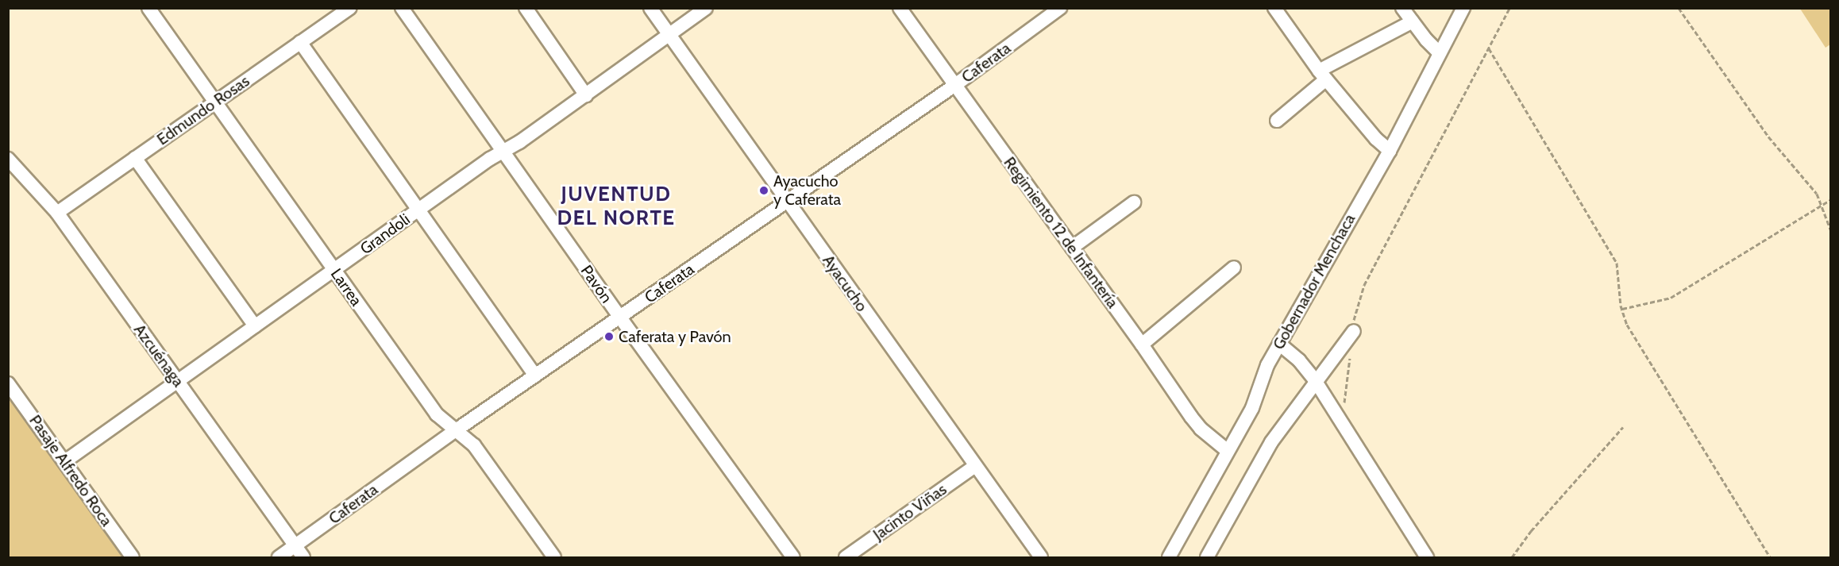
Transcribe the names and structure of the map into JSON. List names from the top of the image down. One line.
{"streets":{"street":["Caferata","Edmundo Rosas","Regimiento 12 de Infantería","Grandoli","Gobernador Menchaca","Ayacucho","Pavón","Larrea","Azcuénaga","Pasaje Alfredo Roca","Jacinto Viñas"]},"crossings":[["Caferata","Regimiento 12 de Infantería"],["Caferata","Ayacucho"],["Caferata","Pavón"],["Caferata","Larrea"],["Caferata","Azcuénaga"],["Edmundo Rosas","Larrea"],["Edmundo Rosas","Azcuénaga"],["Regimiento 12 de Infantería","Gobernador Menchaca"],["Grandoli","Ayacucho"],["Grandoli","Pavón"],["Grandoli","Larrea"],["Grandoli","Azcuénaga"],["Grandoli","Pasaje Alfredo Roca"],["Ayacucho","Jacinto Viñas"]],"districts":["JUVENTUD DEL NORTE"],"places":["Ayacucho y Caferata","Caferata y Pavón"]}
